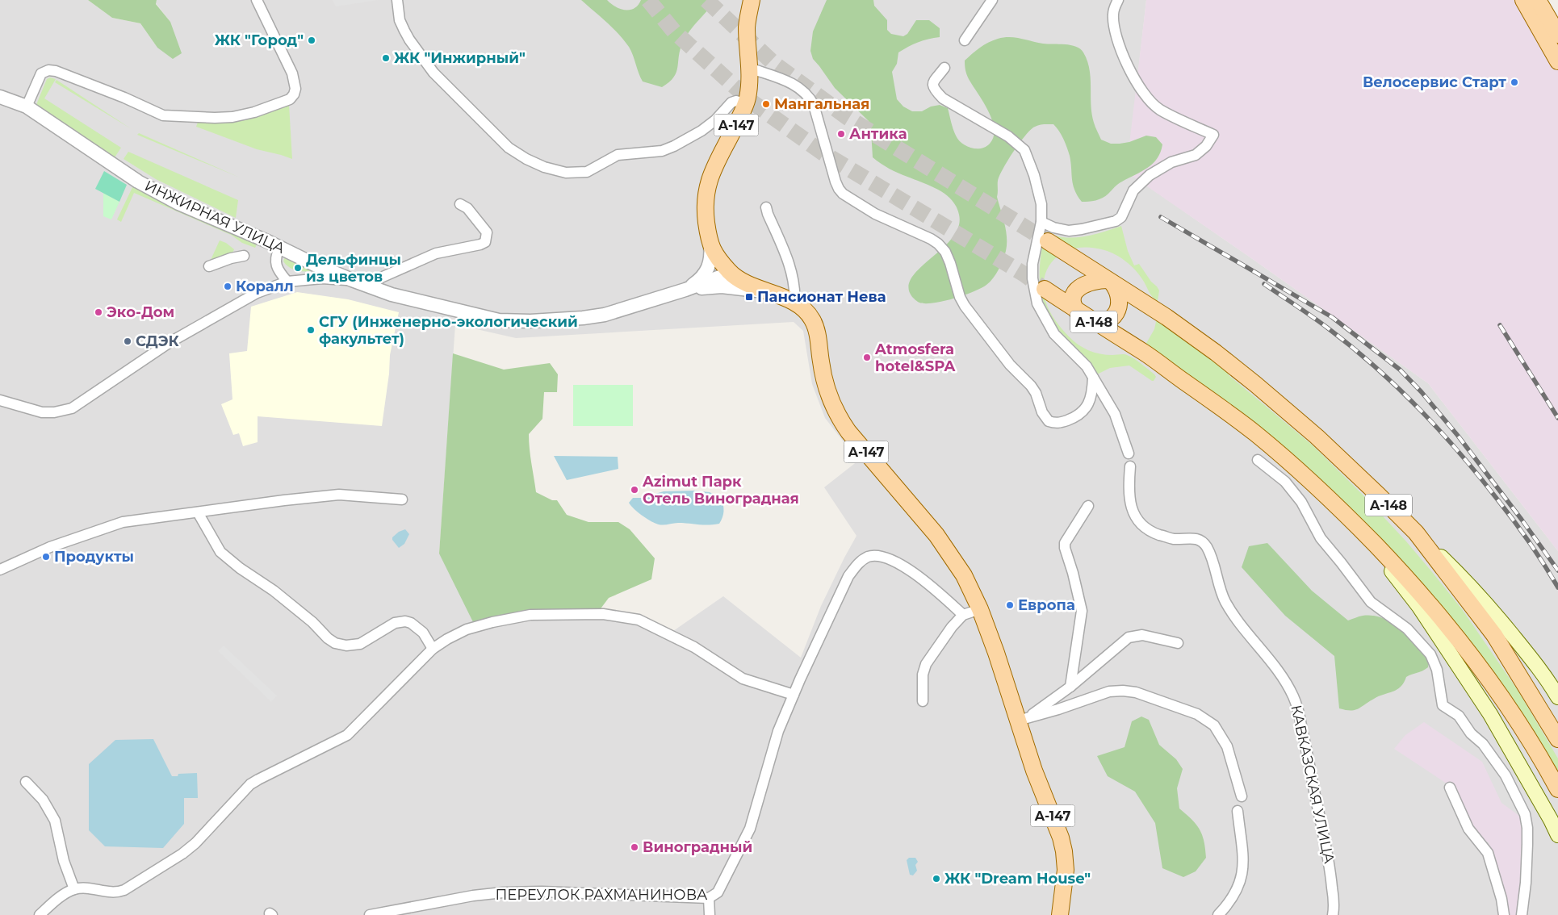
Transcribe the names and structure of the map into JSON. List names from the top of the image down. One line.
{"streets":{"main road":["А-147","А-148"],"street":["ИНЖИРНАЯ УЛИЦА","КАВКАЗСКАЯ УЛИЦА","ПЕРЕУЛОК РАХМАНИНОВА"]},"crossings":[["А-147","ИНЖИРНАЯ УЛИЦА"]],"places":{"other":["ЖК \"Город\"","ЖК \"Инжирный\"","Велосервис Старт","Мангальная","Антика","Дельфинцы из цветов","Коралл","Эко-Дом","СГУ (Инженерно-экологический факультет)","СДЭК","Atmosfera hotel&SPA","Azimut Парк Отель Виноградная","Продукты","Европа","Виноградный","ЖК \"Dream House\""],"transit":["Пансионат Нева"]}}
